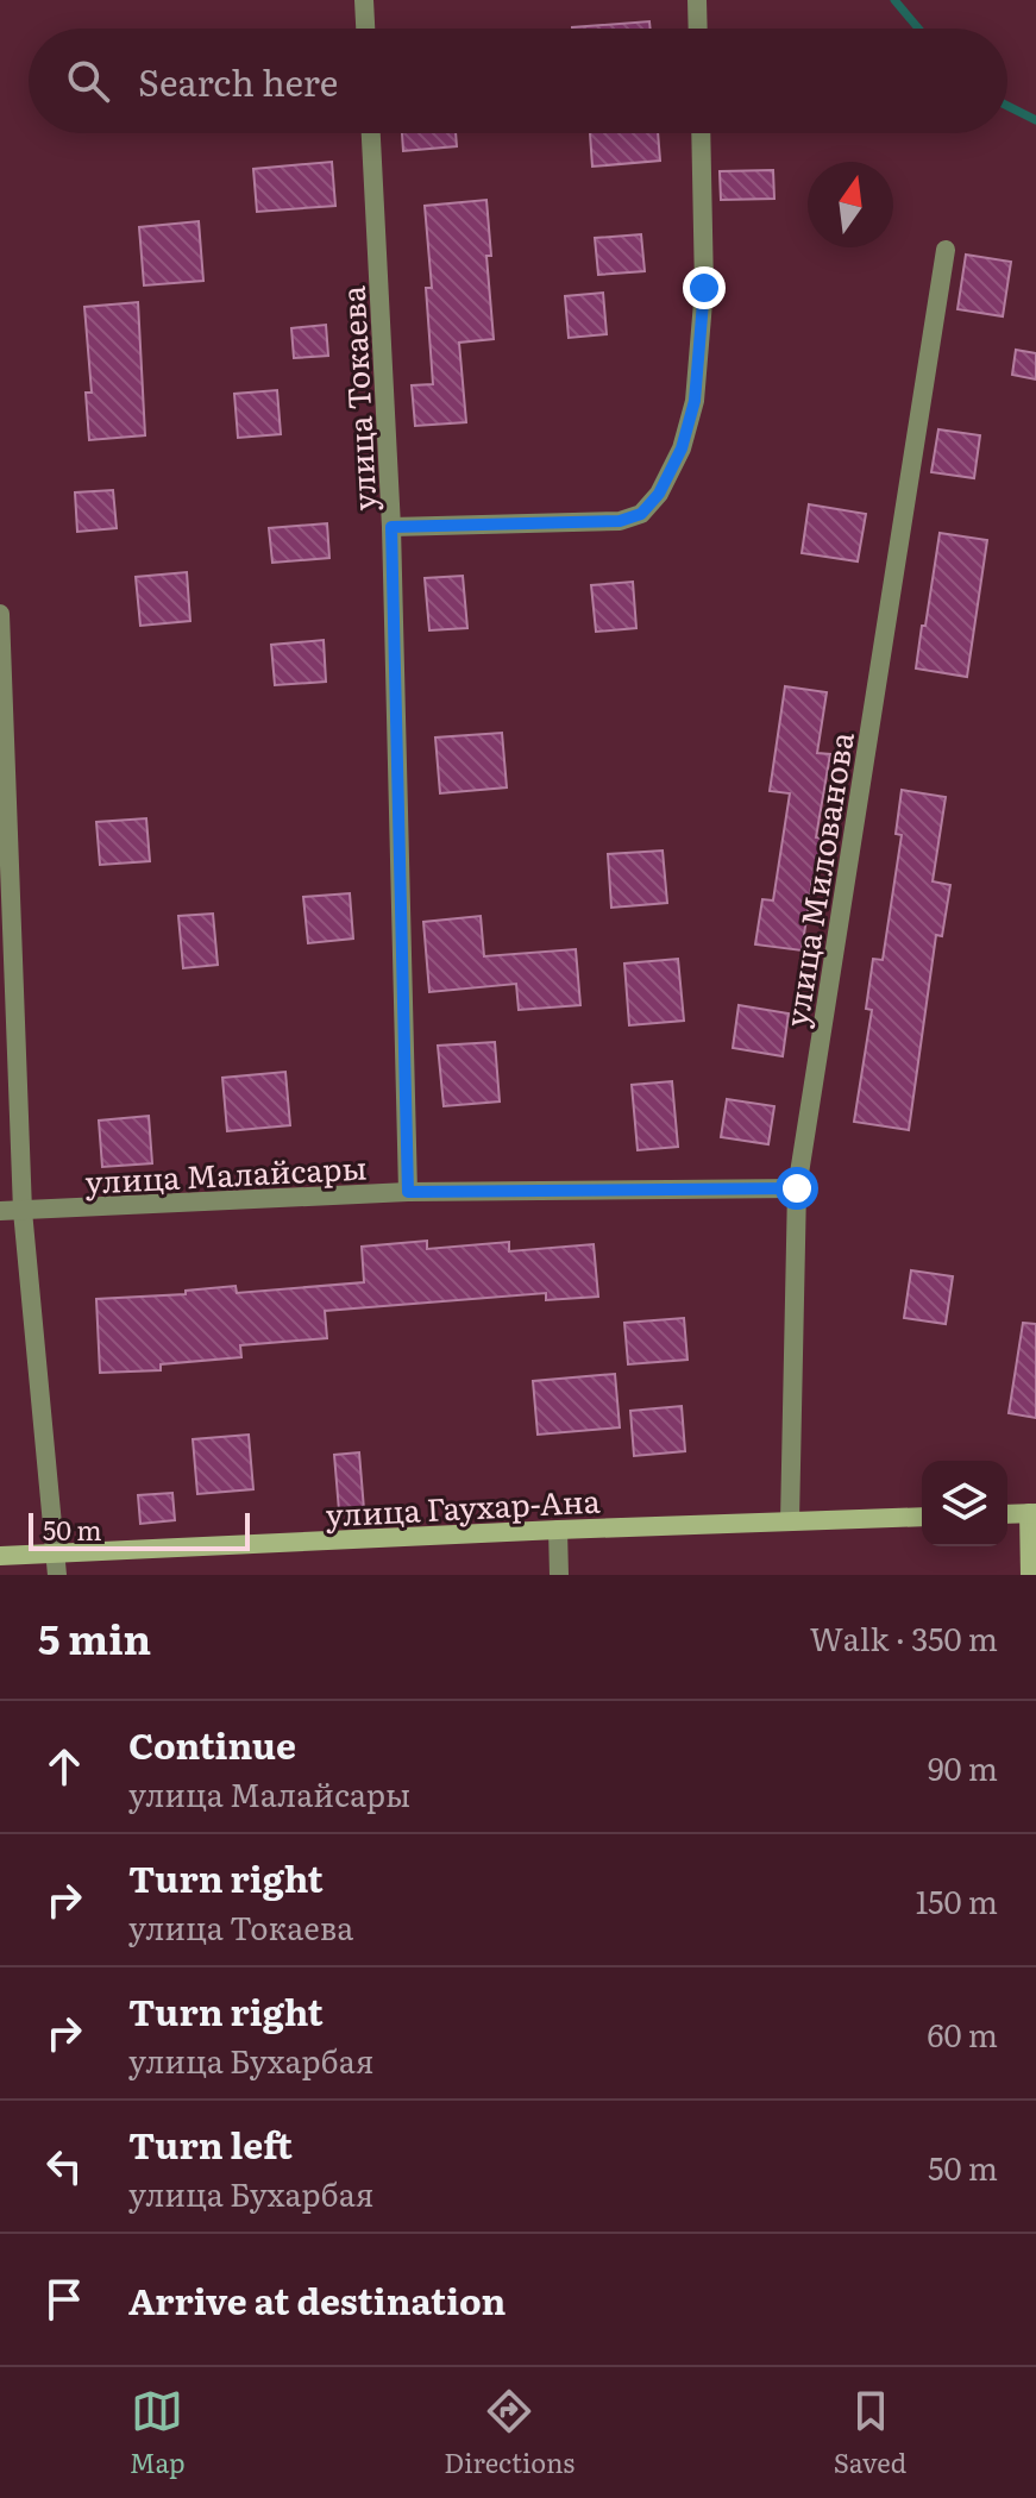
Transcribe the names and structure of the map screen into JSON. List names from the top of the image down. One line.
{"streets":{"street":["улица Токаева","улица Милованова","улица Малайсары","улица Гаухар-Ана"]},"crossings":[["улица Токаева","улица Малайсары"],["улица Милованова","улица Малайсары"],["улица Милованова","улица Гаухар-Ана"]],"scale_bar":"50 m","north":"top","page":{"search":"Search here","scale":"50 m","heading":["5 min","Walk · 350 m"],"list":[["Continue","улица Малайсары","90 m"],["Turn right","улица Токаева","150 m"],["Turn right","улица Бухарбая","60 m"],["Turn left","улица Бухарбая","50 m"],"Arrive at destination"],"nav":["Map","Directions","Saved"]}}
